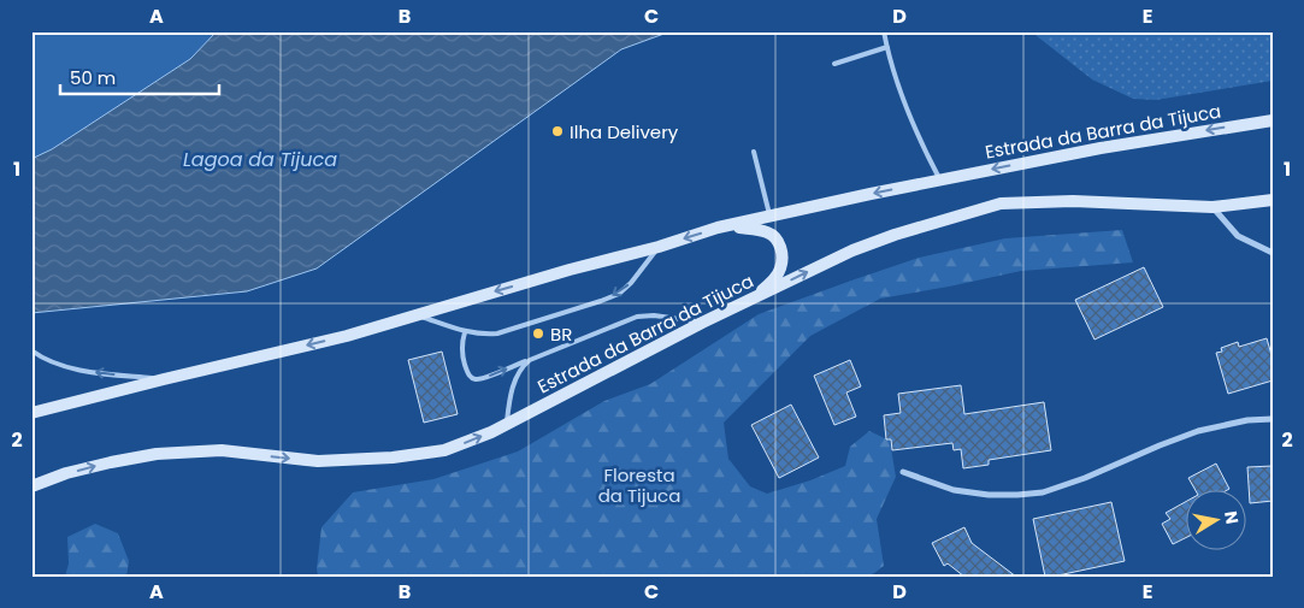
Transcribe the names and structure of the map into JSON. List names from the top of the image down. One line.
{"streets":{"main road":["Estrada da Barra da Tijuca"]},"water":["Lagoa da Tijuca"],"parks":["Floresta da Tijuca"],"places":["Ilha Delivery","BR"],"scale_bar":"50 m","north":"right","grid":{"columns":["A","B","C","D","E"],"rows":["1","2"]}}
